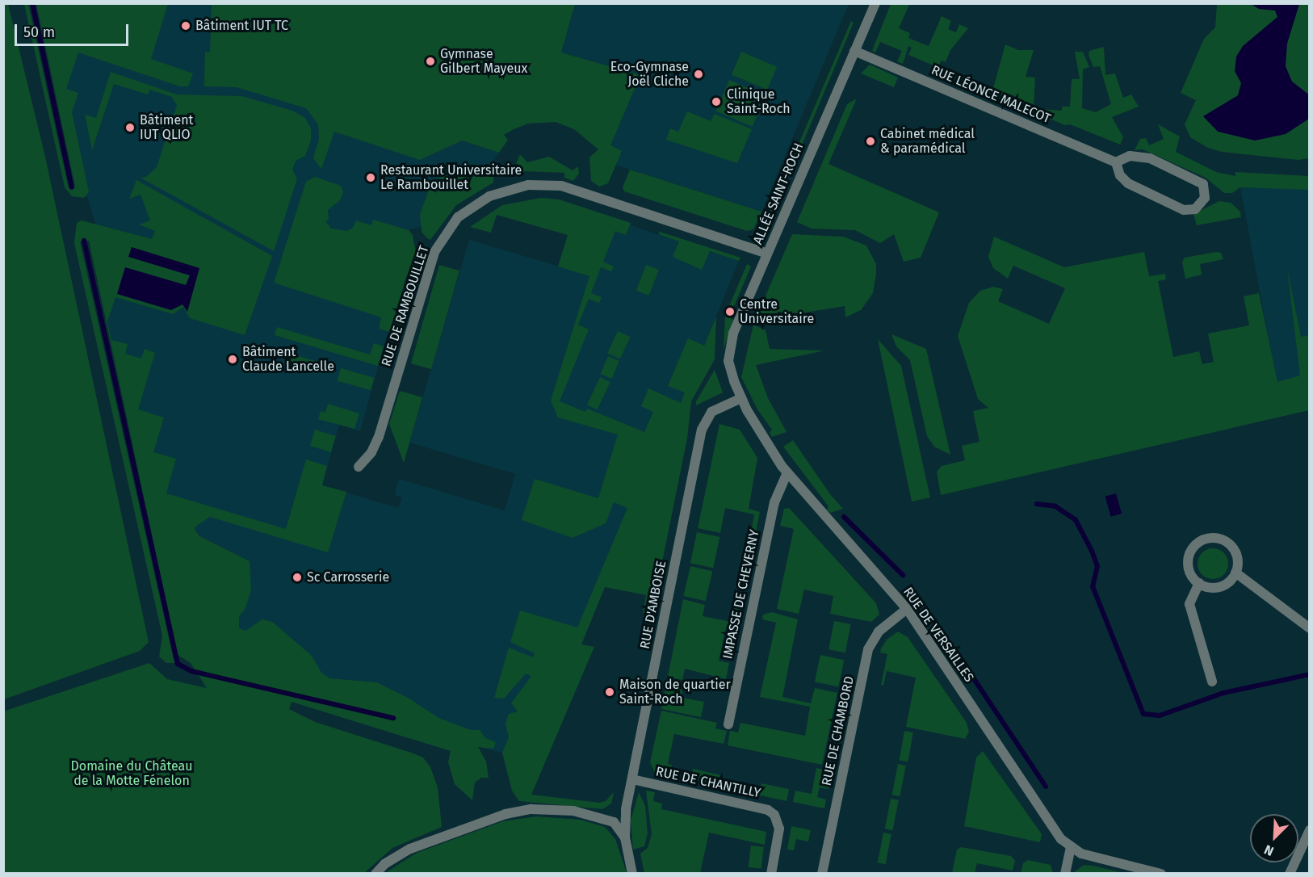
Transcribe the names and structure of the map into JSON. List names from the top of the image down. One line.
{"streets":{"street":["RUE LÉONCE MALECOT","ALLÉE SAINT-ROCH","RUE DE RAMBOUILLET","IMPASSE DE CHEVERNY","RUE D'AMBOISE","RUE DE VERSAILLES","RUE DE CHAMBORD","RUE DE CHANTILLY"]},"crossings":[["RUE LÉONCE MALECOT","ALLÉE SAINT-ROCH"],["ALLÉE SAINT-ROCH","RUE DE RAMBOUILLET"],["ALLÉE SAINT-ROCH","RUE D'AMBOISE"],["ALLÉE SAINT-ROCH","RUE DE VERSAILLES"],["IMPASSE DE CHEVERNY","RUE DE VERSAILLES"],["RUE D'AMBOISE","RUE DE VERSAILLES"],["RUE D'AMBOISE","RUE DE CHANTILLY"],["RUE DE VERSAILLES","RUE DE CHAMBORD"]],"parks":["Domaine du Château de la Motte Fénelon"],"places":["Bâtiment IUT TC","Gymnase Gilbert Mayeux","Eco-Gymnase Joël Cliche","Clinique Saint-Roch","Bâtiment IUT QLIO","Cabinet médical & paramédical","Restaurant Universitaire Le Rambouillet","Centre Universitaire","Bâtiment Claude Lancelle","Sc Carrosserie","Maison de quartier Saint-Roch"],"scale_bar":"50 m","north":"bottom left"}
